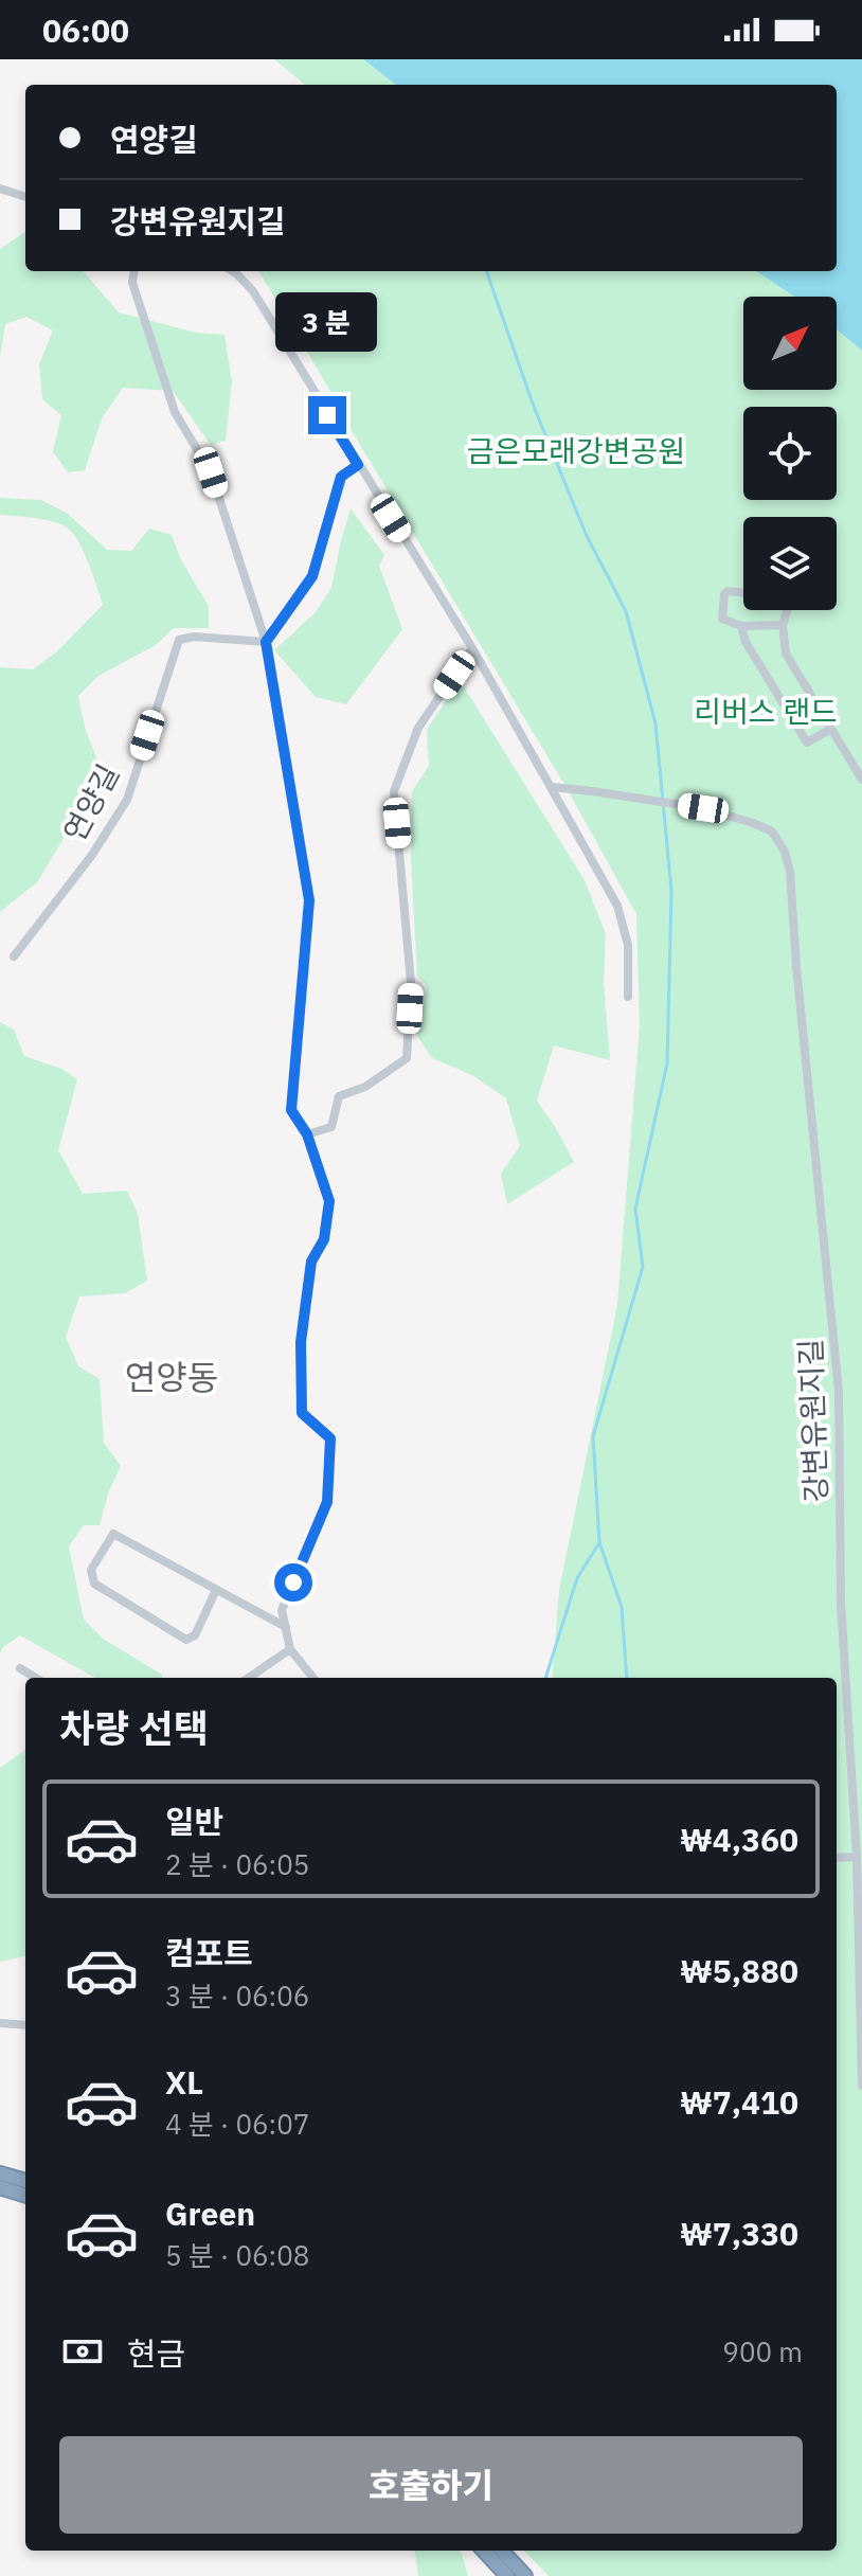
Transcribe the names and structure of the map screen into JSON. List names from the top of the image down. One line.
{"streets":{"street":["연양길","강변유원지길"]},"districts":["연양동"],"parks":["금은모래강변공원","리버스 랜드"],"north":"top right","page":{"status":"06:00","banner":["연양길","강변유원지길"],"bubble":"3 분","heading":"차량 선택","list":[{"name":"일반","note":"2 분 · 06:05","value":"₩4,360"},{"name":"컴포트","note":"3 분 · 06:06","value":"₩5,880"},{"name":"XL","note":"4 분 · 06:07","value":"₩7,410"},{"name":"Green","note":"5 분 · 06:08","value":"₩7,330"}],"pay":["현금","900 m"],"buttons":"호출하기"}}
